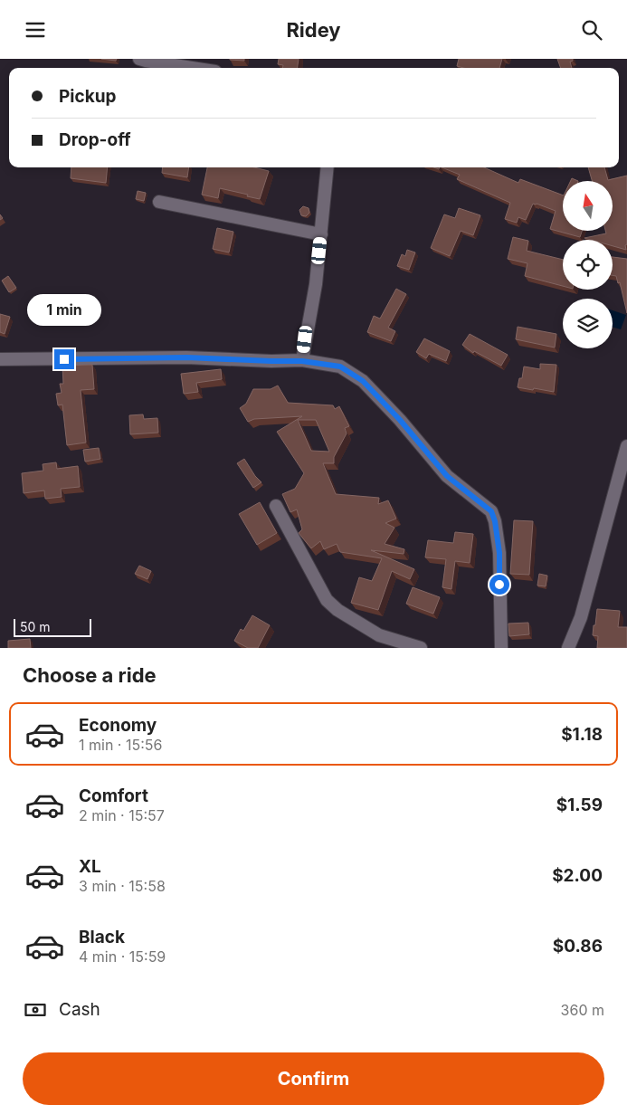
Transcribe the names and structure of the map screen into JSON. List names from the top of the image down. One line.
{"scale_bar":"50 m","north":"top","page":{"header":"Ridey","banner":["Pickup","Drop-off"],"bubble":"1 min","scale":"50 m","heading":"Choose a ride","list":[{"name":"Economy","note":"1 min · 15:56","value":"$1.18"},{"name":"Comfort","note":"2 min · 15:57","value":"$1.59"},{"name":"XL","note":"3 min · 15:58","value":"$2.00"},{"name":"Black","note":"4 min · 15:59","value":"$0.86"}],"pay":["Cash","360 m"],"buttons":"Confirm"}}
